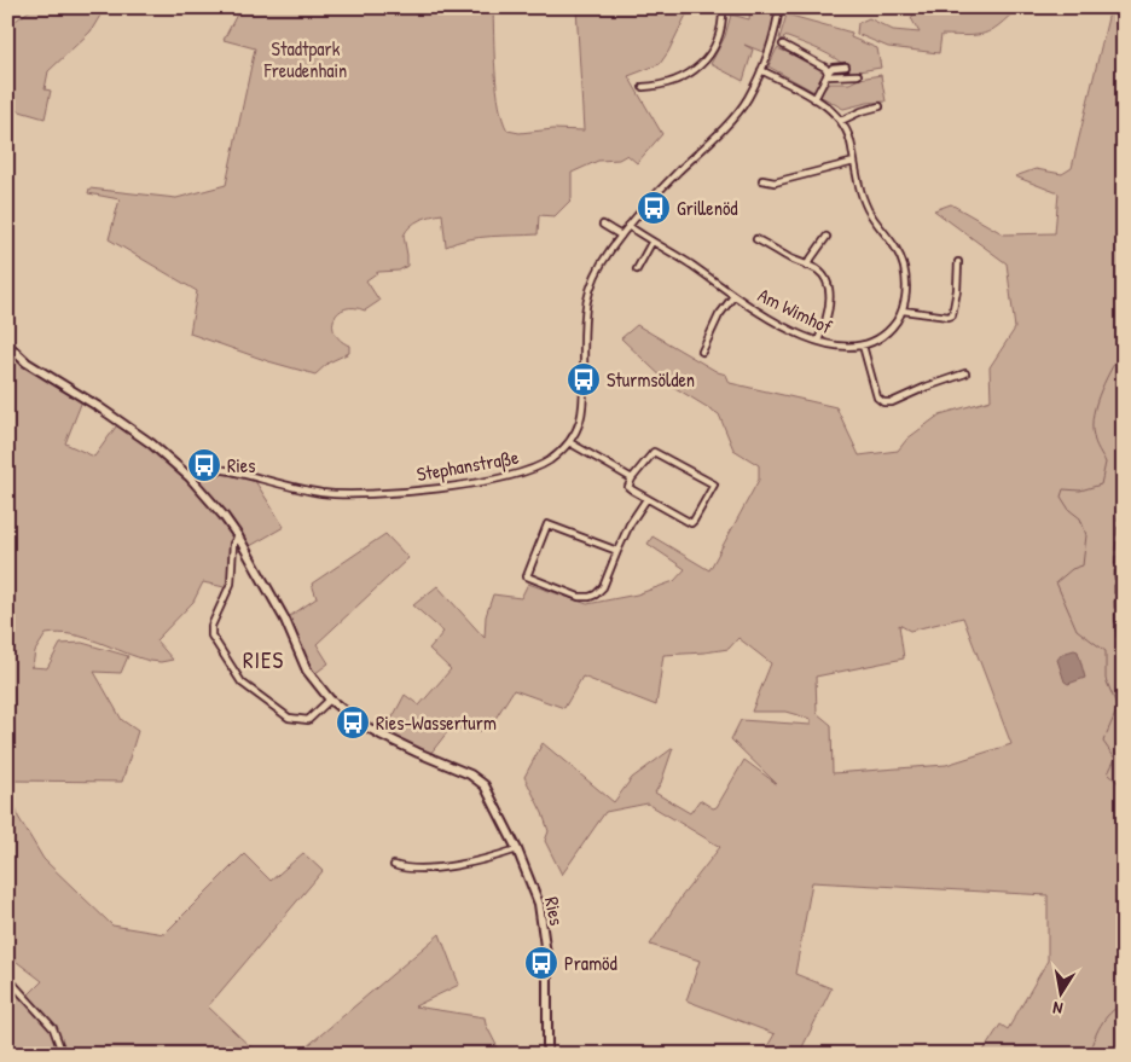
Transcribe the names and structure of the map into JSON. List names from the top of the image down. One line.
{"streets":{"street":["Am Wimhof","Stephanstraße","Ries"]},"crossings":[["Am Wimhof","Stephanstraße"],["Stephanstraße","Ries"]],"districts":["RIES"],"parks":["Stadtpark Freudenhain"],"places":{"bus stop":["Grillenöd","Sturmsölden","Ries","Ries-Wasserturm","Pramöd"]},"north":"bottom"}
